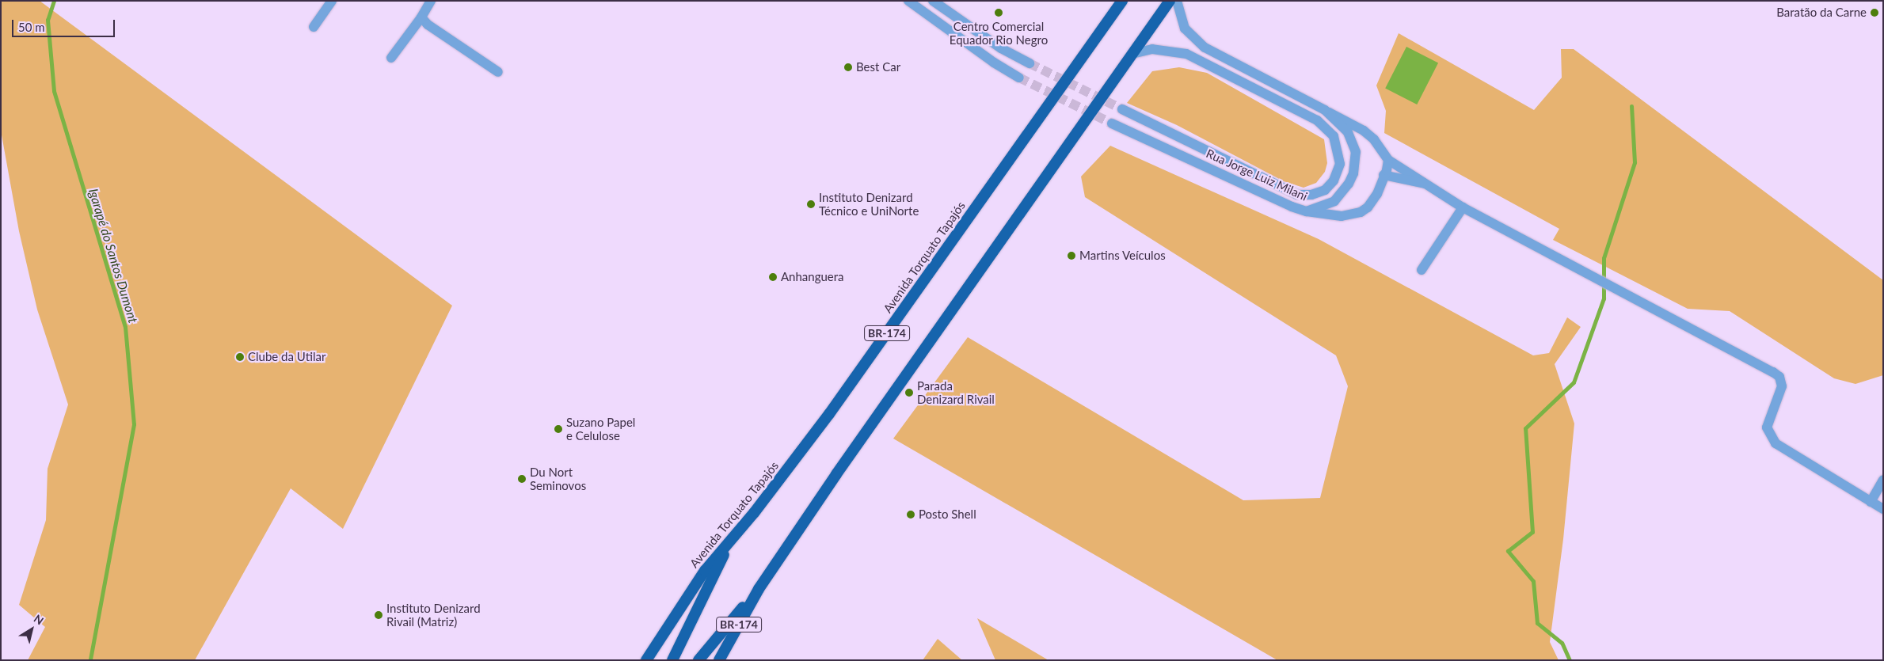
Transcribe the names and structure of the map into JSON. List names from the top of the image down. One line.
{"streets":{"highway":["Avenida Torquato Tapajós","BR-174"],"street":["Rua Jorge Luiz Milani"]},"crossings":[["Rua Jorge Luiz Milani","BR-174"]],"water":["Igarapé do Santos Dumont"],"places":["Centro Comercial Equador Rio Negro","Baratão da Carne","Best Car","Instituto Denizard Técnico e UniNorte","Martins Veículos","Anhanguera","Clube da Utilar","Parada Denizard Rivail","Suzano Papel e Celulose","Du Nort Seminovos","Posto Shell","Instituto Denizard Rivail (Matriz)"],"scale_bar":"50 m","north":"top right"}
